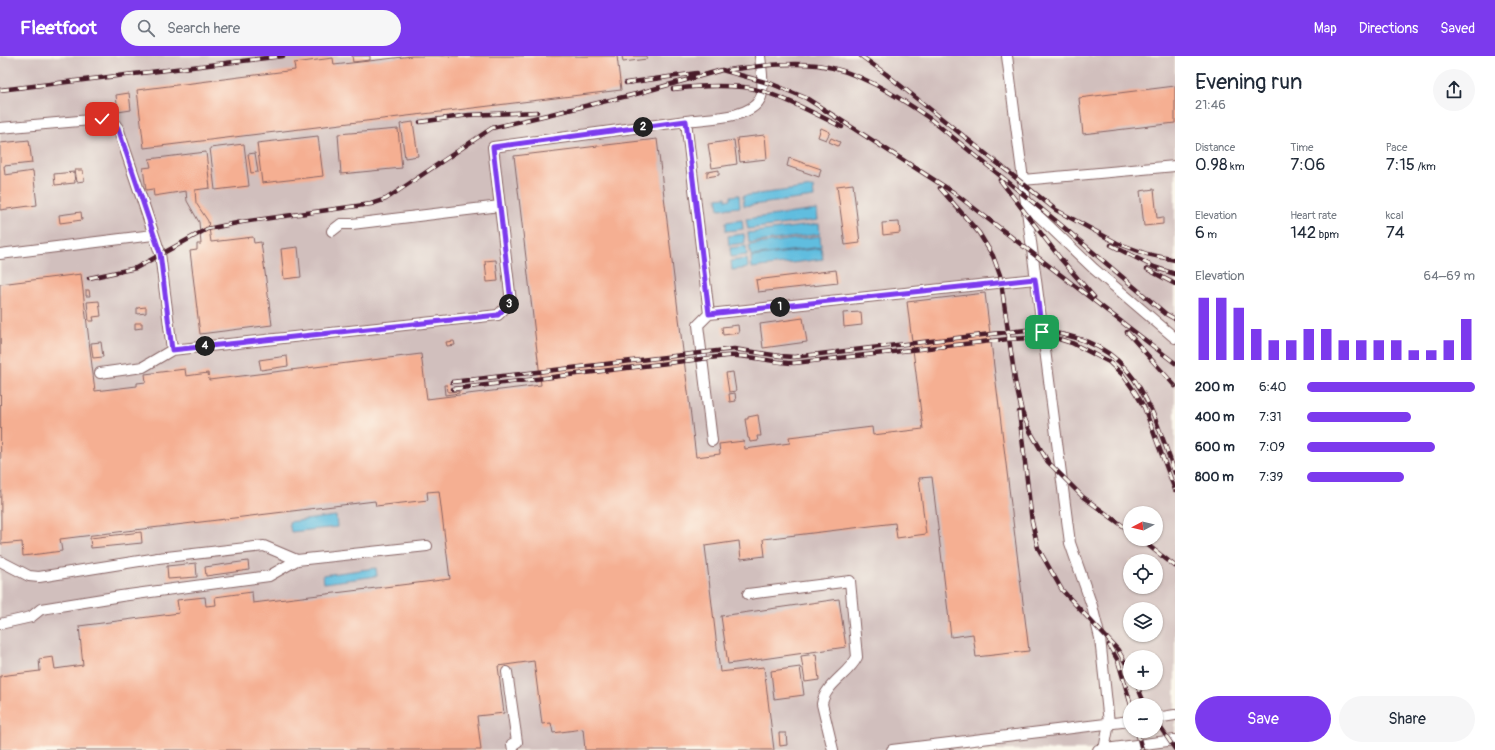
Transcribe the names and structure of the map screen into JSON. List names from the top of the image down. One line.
{"north":"left","page":{"header":"Fleetfoot","search":"Search here","nav":["Map","Directions","Saved"],"heading":["Evening run","21:46"],"pins":["2","3","1","4"],"stats":[["Distance","0.98 km"],["Time","7:06"],["Pace","7:15 /km"],["Elevation","6 m"],["Heart rate","142 bpm"],["kcal","74"]],"chart":["Elevation","64–69 m"],"list":[{"name":"200 m","note":"6:40"},{"name":"400 m","note":"7:31"},{"name":"600 m","note":"7:09"},{"name":"800 m","note":"7:39"}],"map_buttons":["+","−"],"buttons":["Save","Share"]}}
